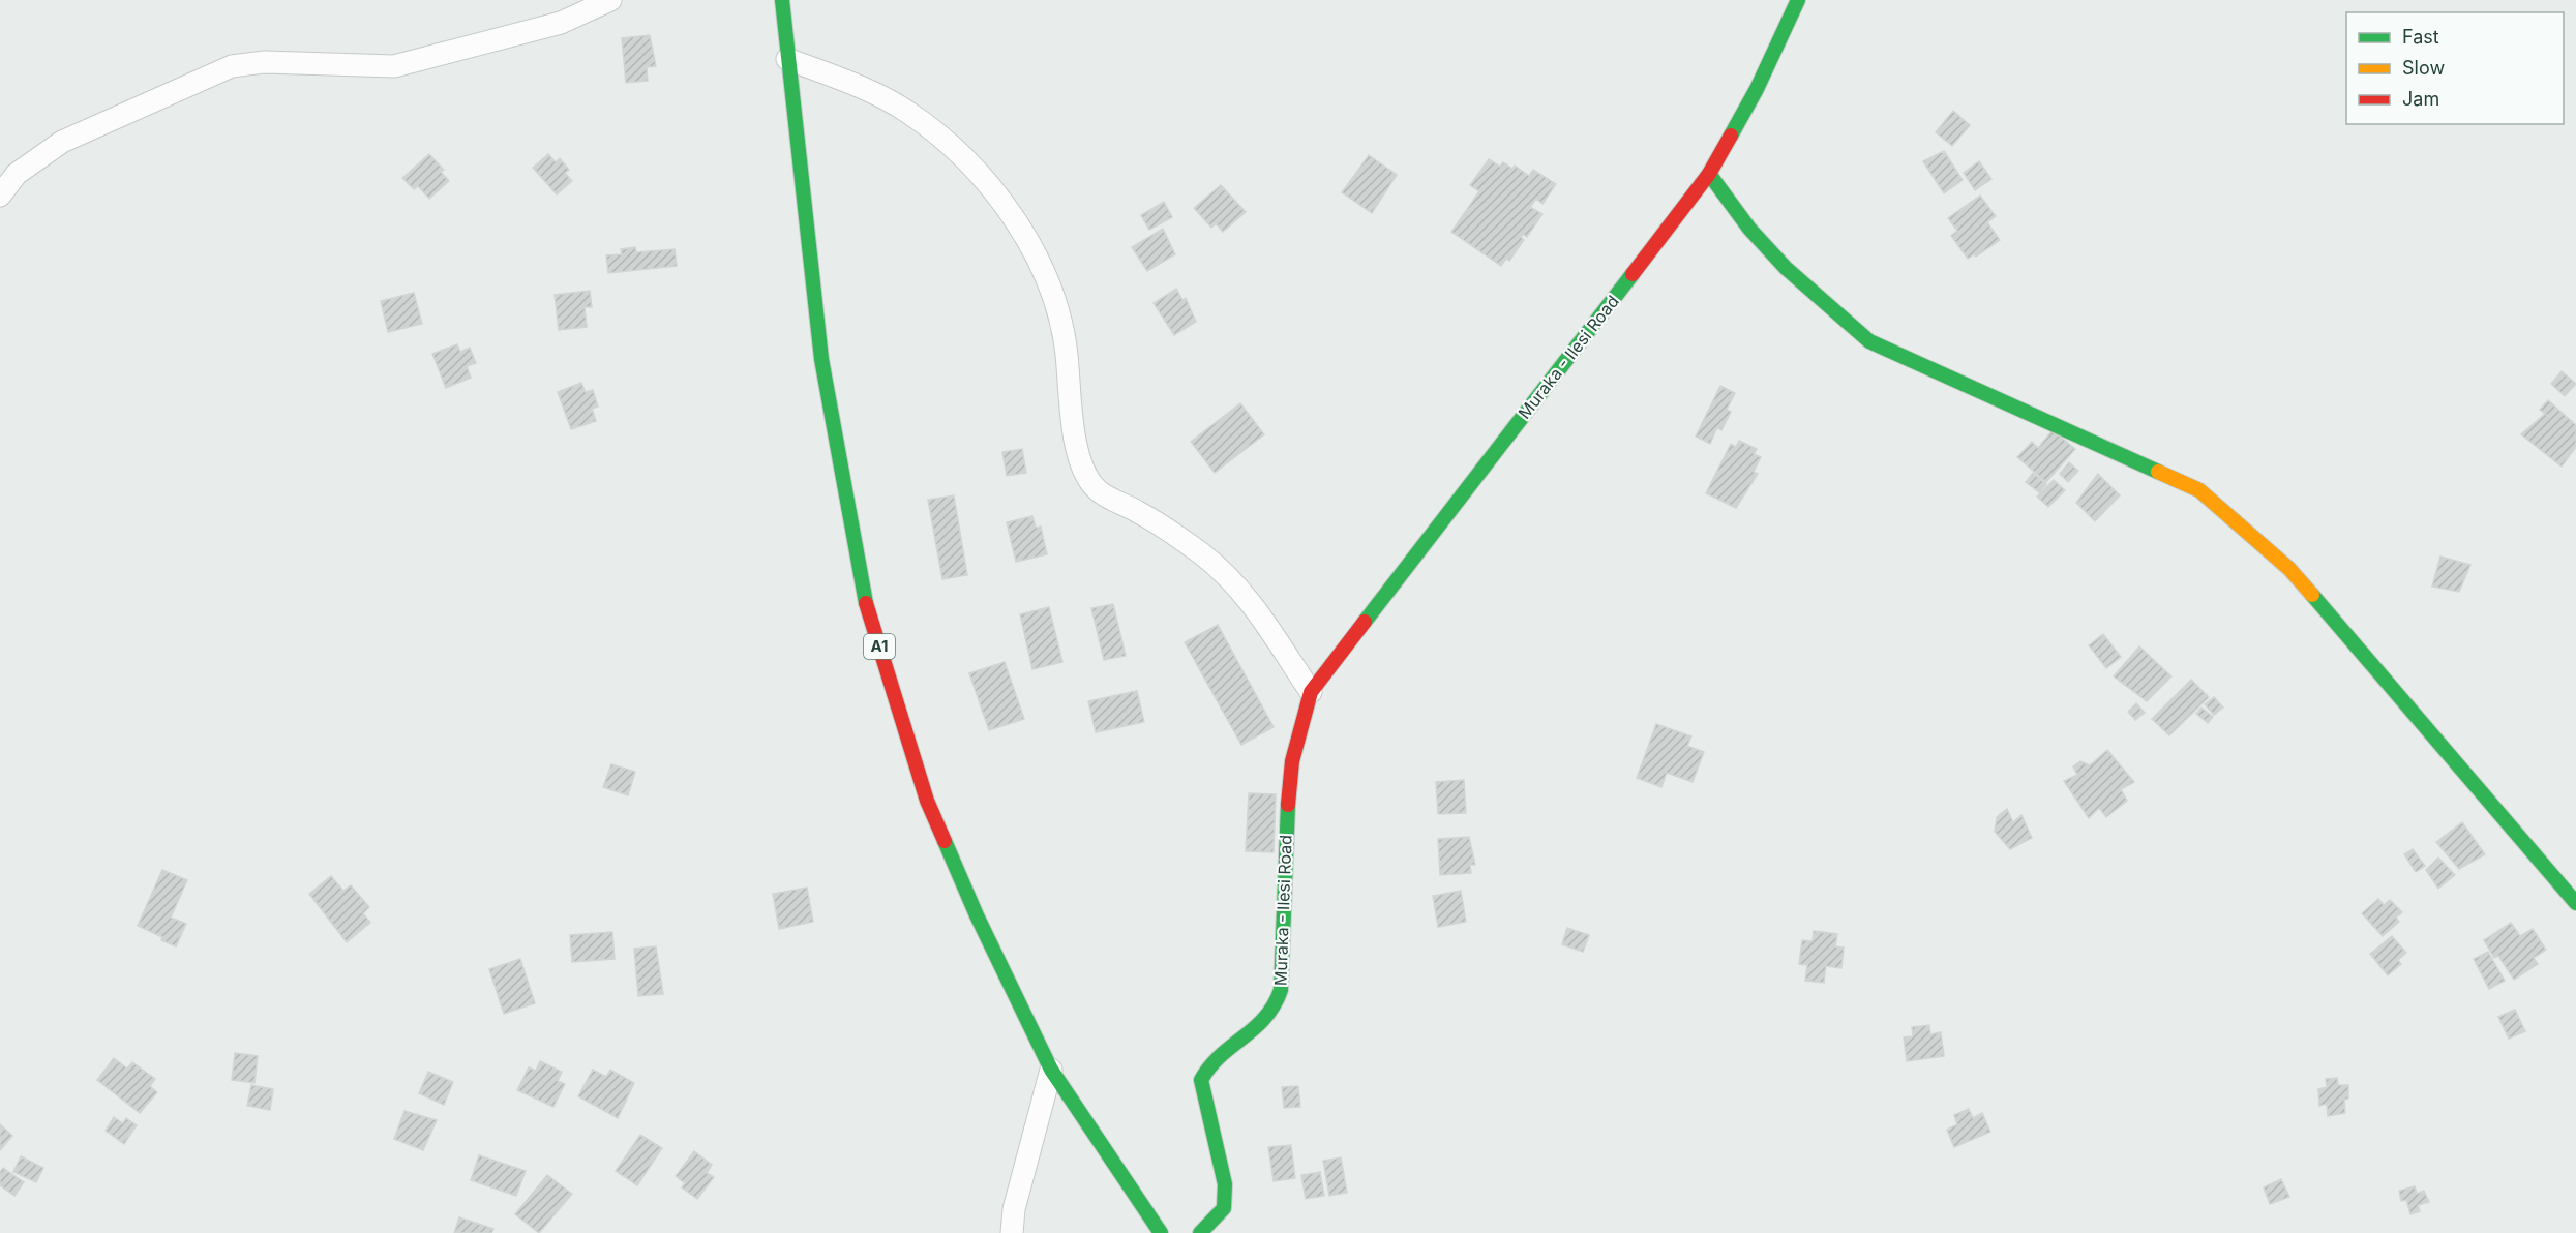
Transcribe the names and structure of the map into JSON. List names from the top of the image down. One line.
{"streets":{"main road":["Muraka - Ilesi Road","A1"]},"legend":["Fast","Slow","Jam"]}
